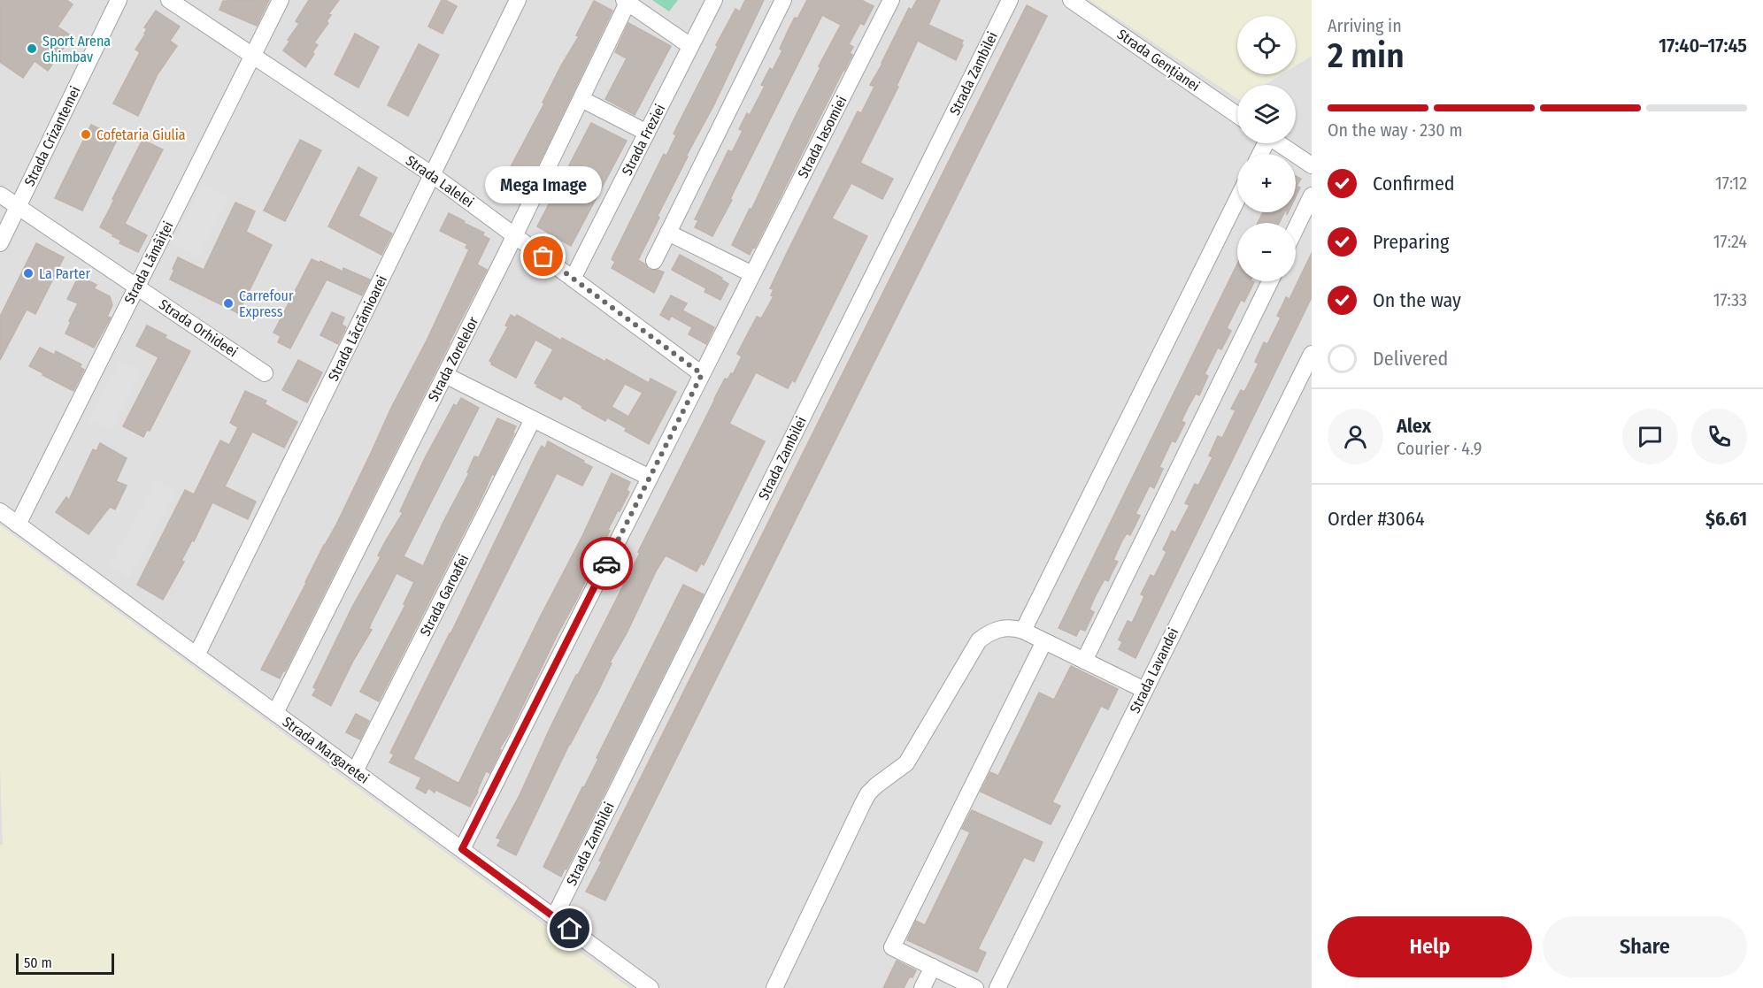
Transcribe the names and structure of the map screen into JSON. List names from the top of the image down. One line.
{"streets":{"street":["Strada Gențianei","Strada Zambilei","Strada Crizantemei","Strada Iasomiei","Strada Freziei","Strada Lalelei","Strada Lămâiței","Strada Orhideei","Strada Lăcrămioarei","Strada Zorelelor","Strada Garoafei","Strada Lavandei","Strada Margaretei"]},"crossings":[["Strada Zambilei","Strada Margaretei"],["Strada Crizantemei","Strada Orhideei"],["Strada Iasomiei","Strada Lalelei"],["Strada Iasomiei","Strada Margaretei"],["Strada Freziei","Strada Lalelei"],["Strada Lalelei","Strada Lămâiței"],["Strada Lalelei","Strada Lăcrămioarei"],["Strada Lalelei","Strada Zorelelor"],["Strada Lămâiței","Strada Orhideei"],["Strada Lămâiței","Strada Margaretei"],["Strada Lăcrămioarei","Strada Margaretei"],["Strada Zorelelor","Strada Margaretei"],["Strada Garoafei","Strada Margaretei"]],"places":["Sport Arena Ghimbav","Cofetaria Giulia","Mega Image","La Parter","Carrefour Express"],"scale_bar":"50 m","page":{"heading":["2 min","Arriving in","17:40–17:45"],"panel":["Alex","Courier · 4.9","Order #3064","$6.61"],"map_buttons":["+","−"],"bar":"On the way · 230 m","list":[["Confirmed","17:12"],["Preparing","17:24"],["On the way","17:33"],"Delivered"],"bubble":"Mega Image","buttons":["Help","Share"],"scale":"50 m"}}
